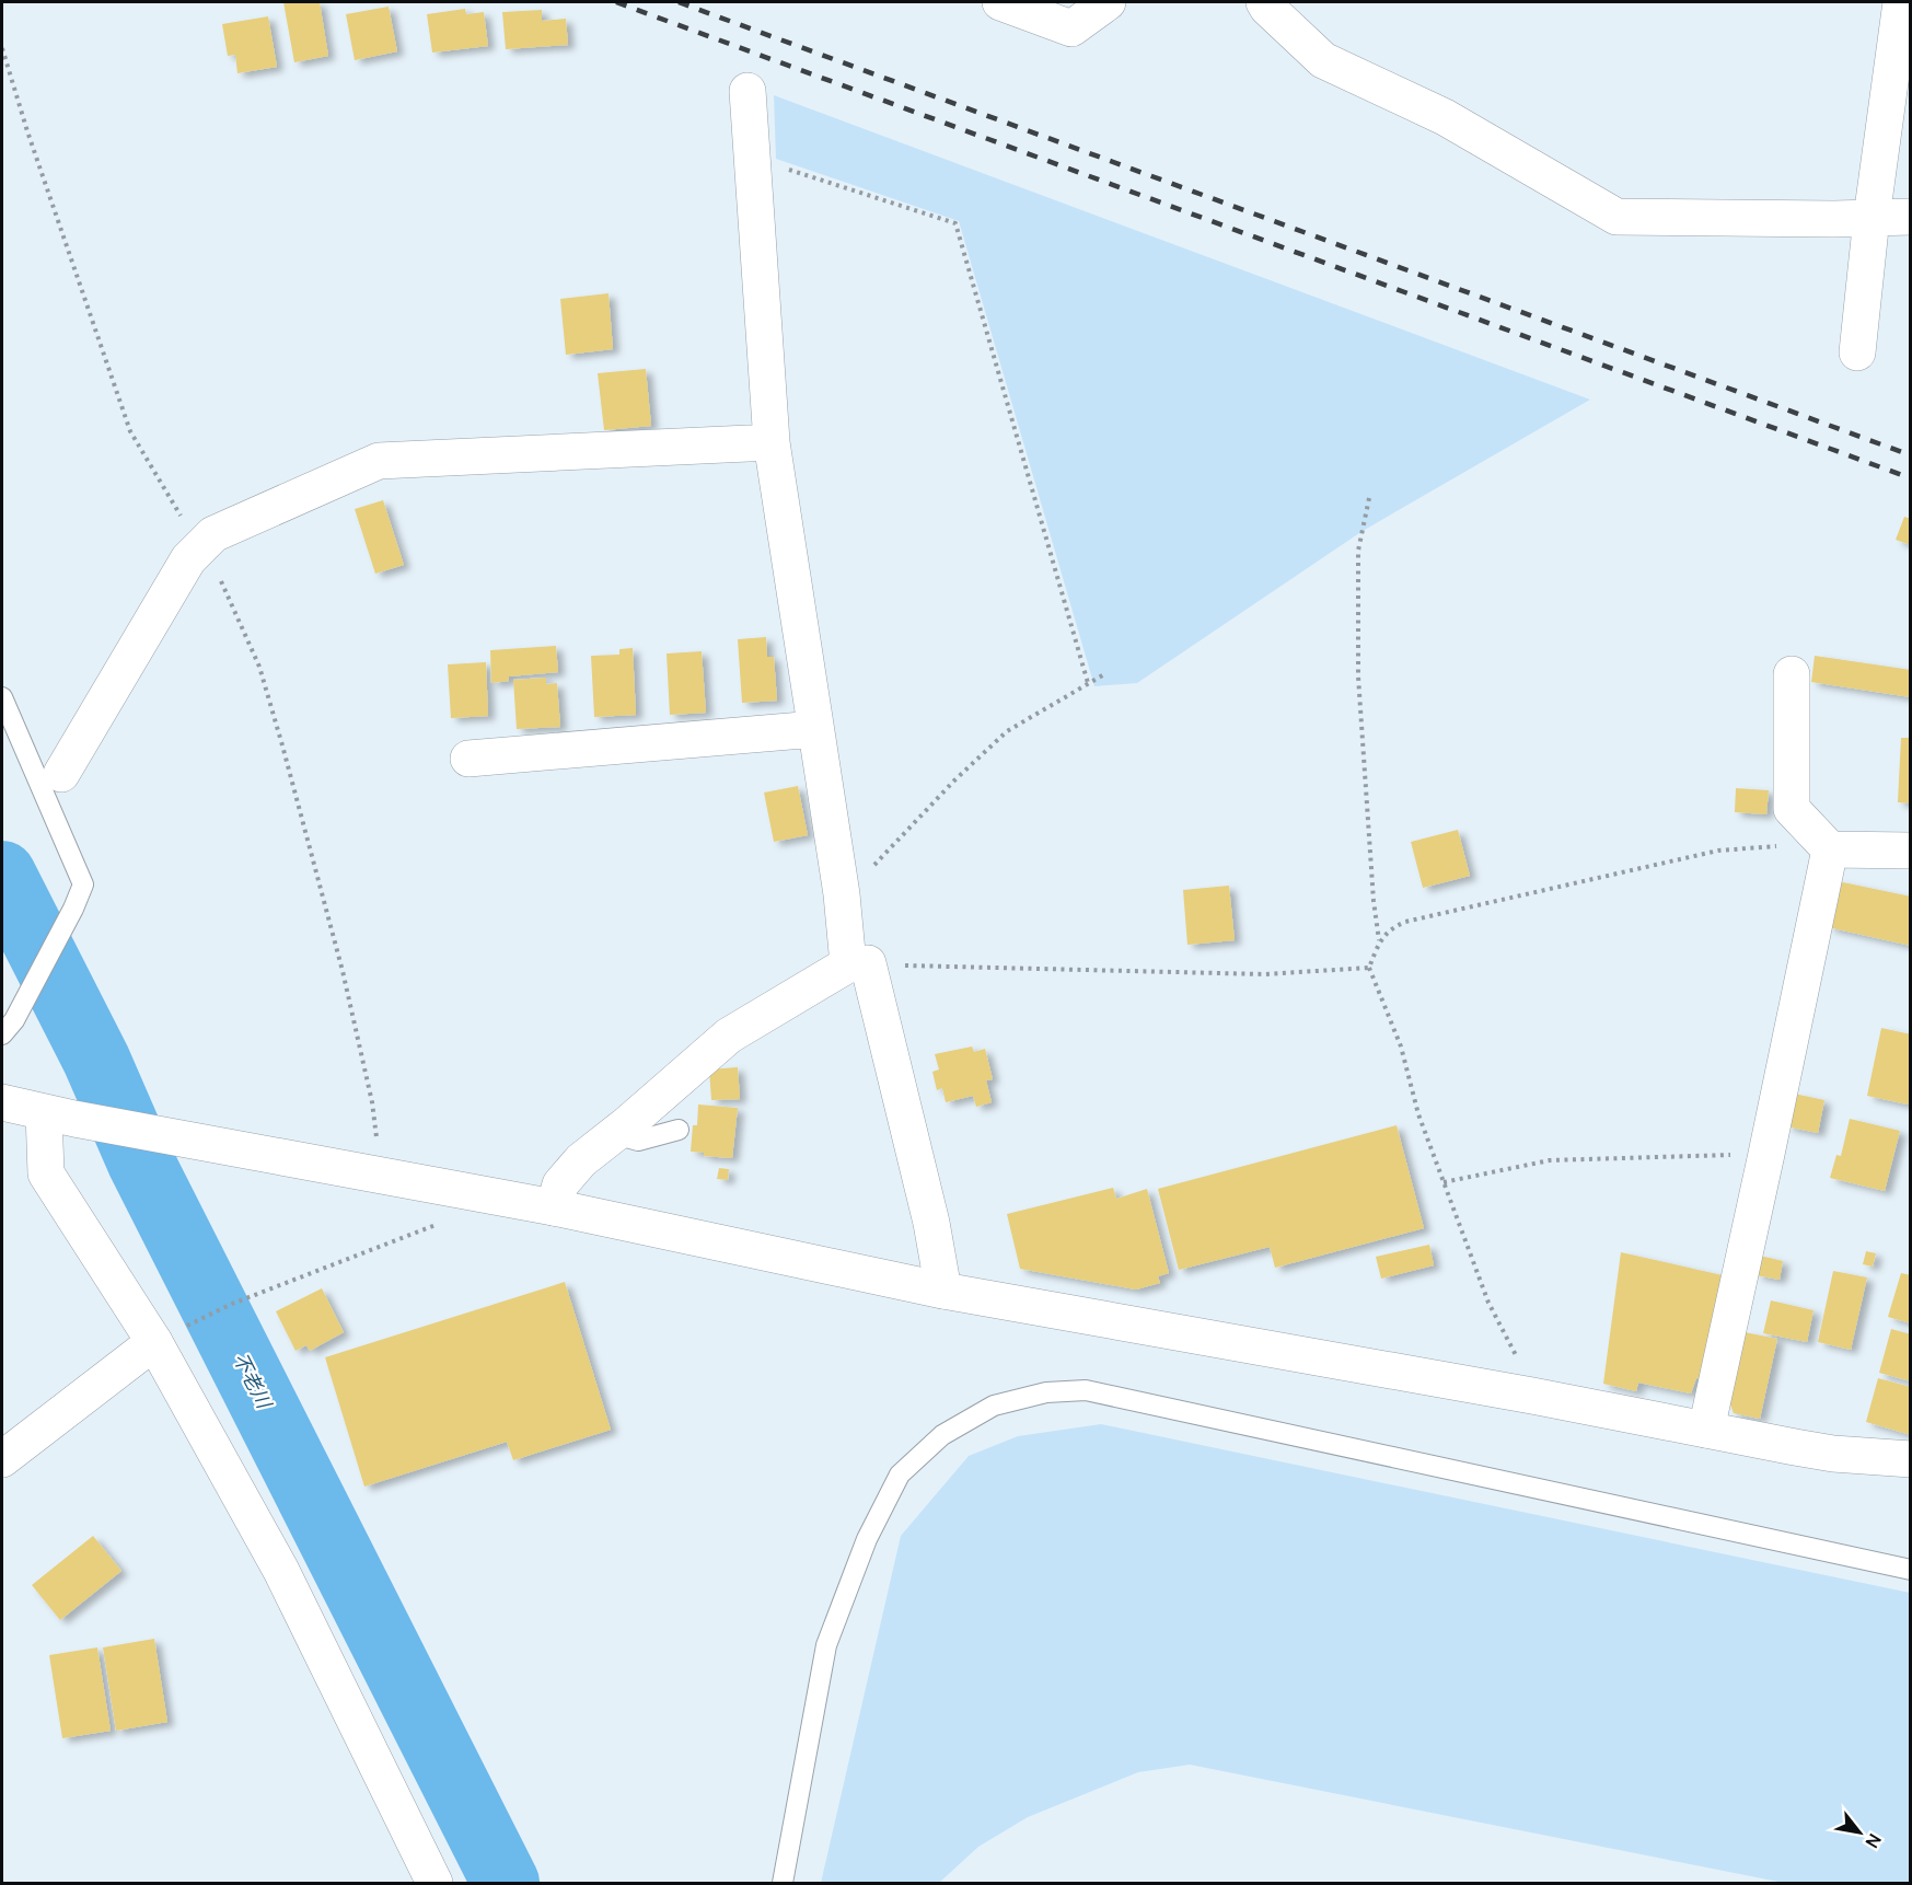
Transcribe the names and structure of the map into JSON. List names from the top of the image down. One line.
{"water":["不老川"],"north":"bottom right"}
